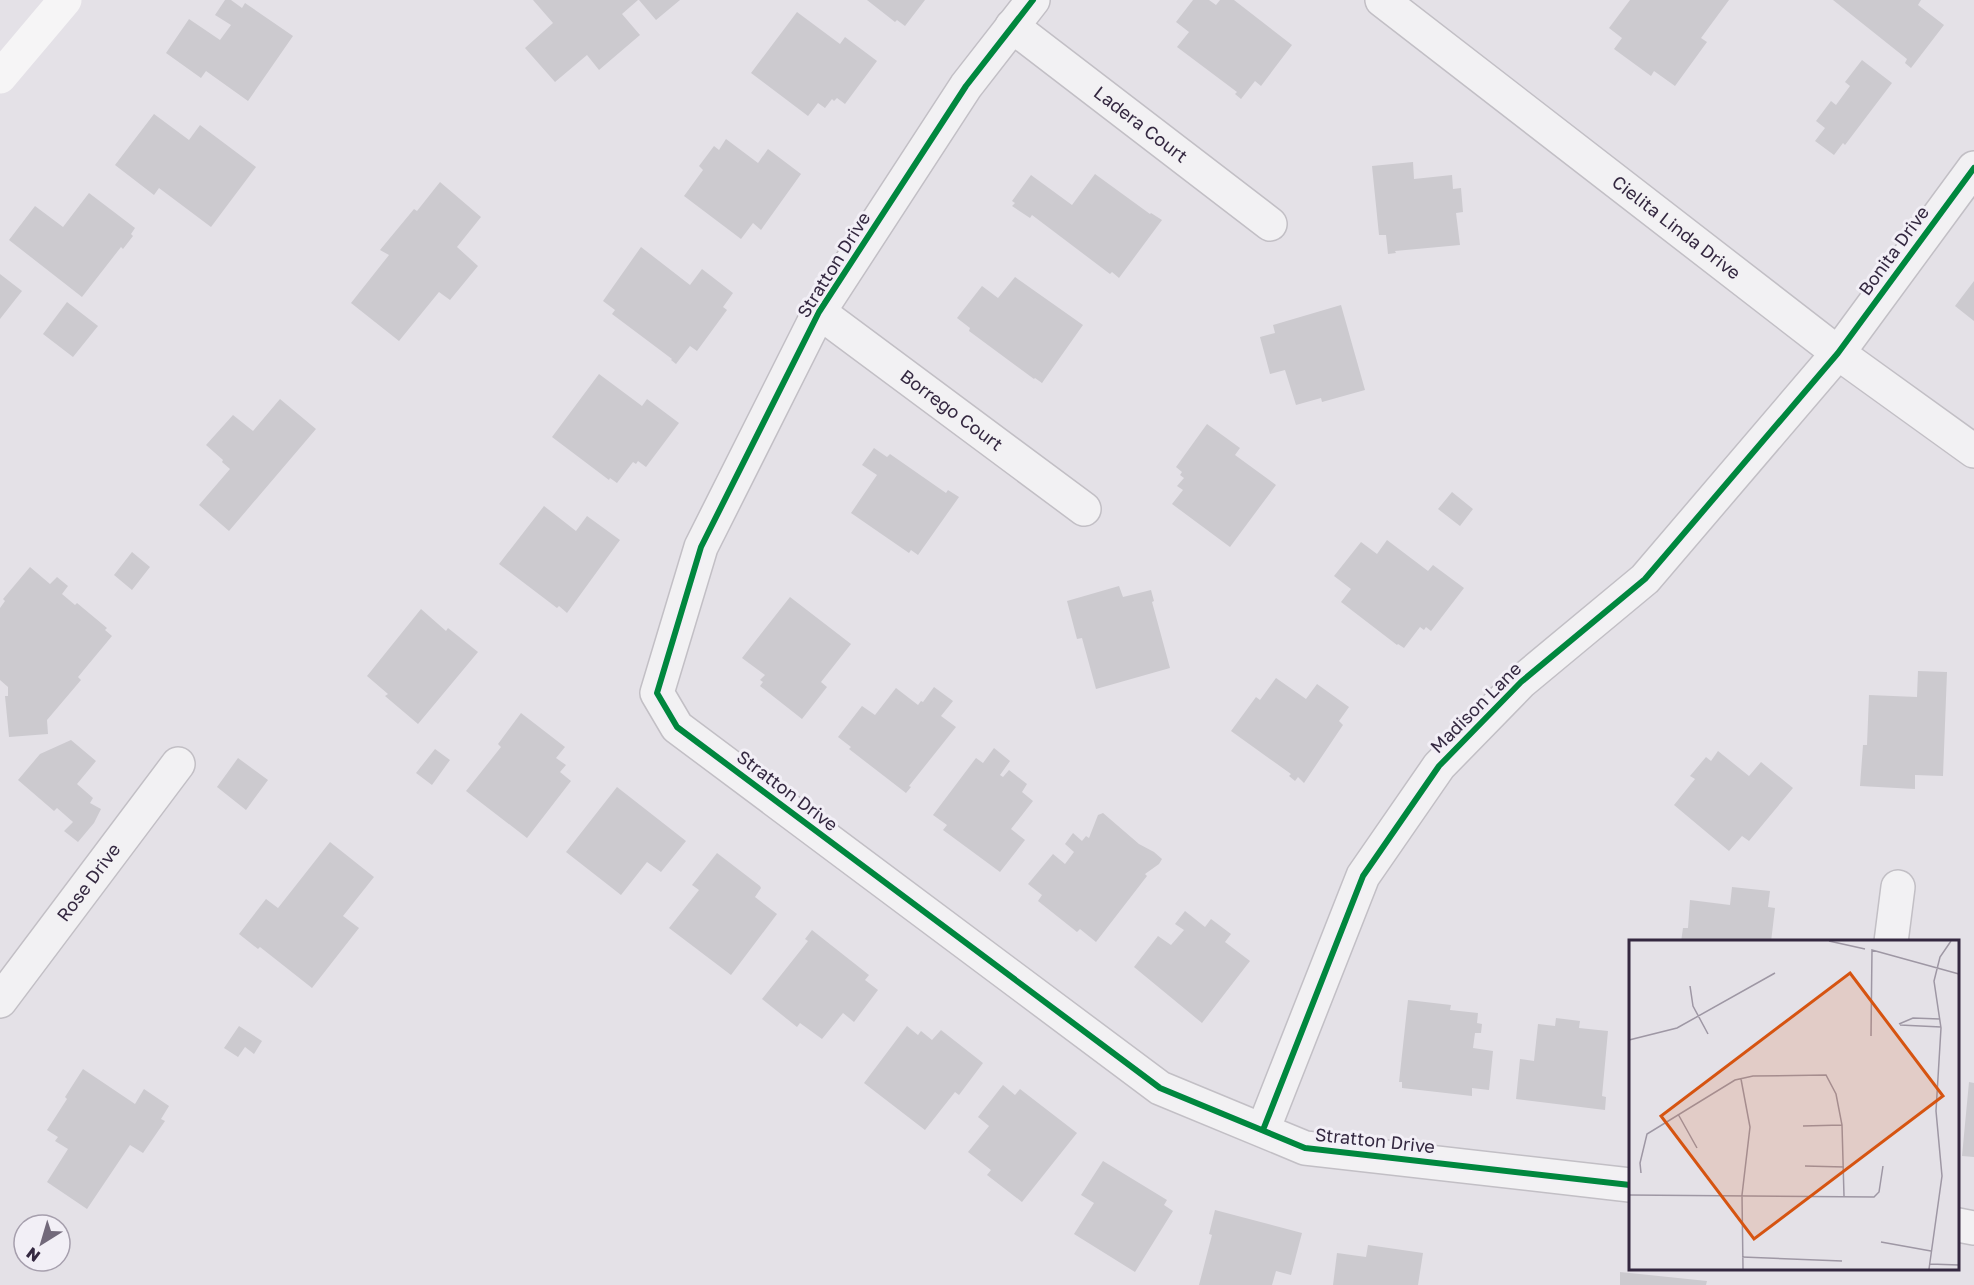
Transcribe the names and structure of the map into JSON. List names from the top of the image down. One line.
{"streets":{"street":["Ladera Court","Cielita Linda Drive","Bonita Drive","Stratton Drive","Borrego Court","Madison Lane","Rose Drive"]},"crossings":[["Ladera Court","Stratton Drive"],["Cielita Linda Drive","Bonita Drive"],["Cielita Linda Drive","Madison Lane"],["Bonita Drive","Madison Lane"],["Stratton Drive","Borrego Court"],["Stratton Drive","Madison Lane"]],"north":"bottom left"}
